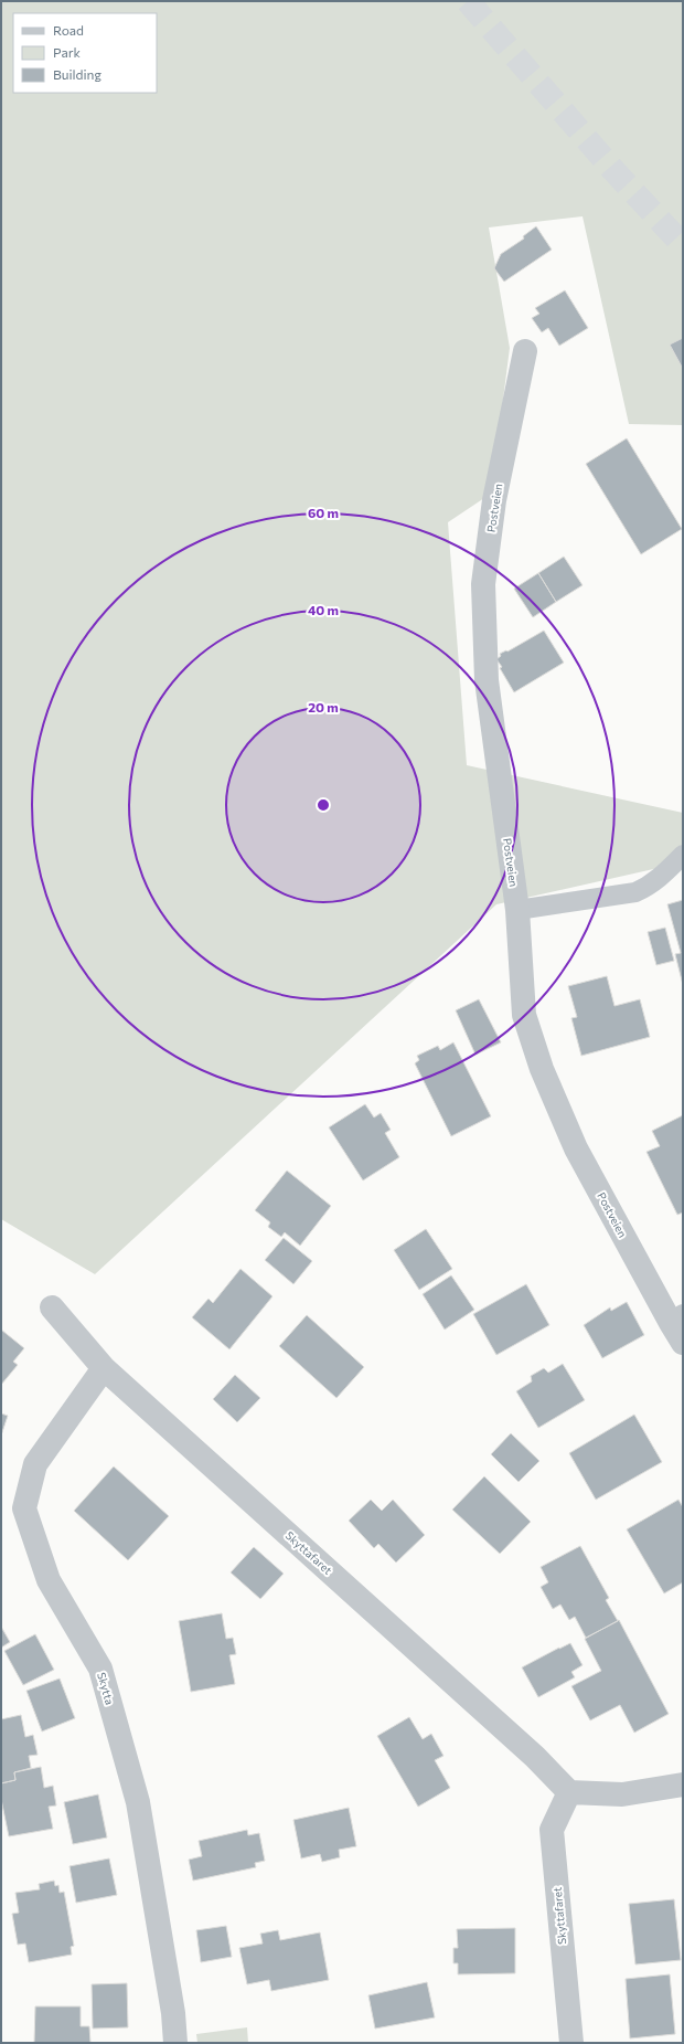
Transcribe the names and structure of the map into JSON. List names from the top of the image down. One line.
{"streets":{"street":["Postveien","Skyttafaret","Skytta"]},"crossings":[["Skyttafaret","Skytta"]],"legend":["Road","Park","Building"],"rings":["60 m","40 m","20 m"]}
